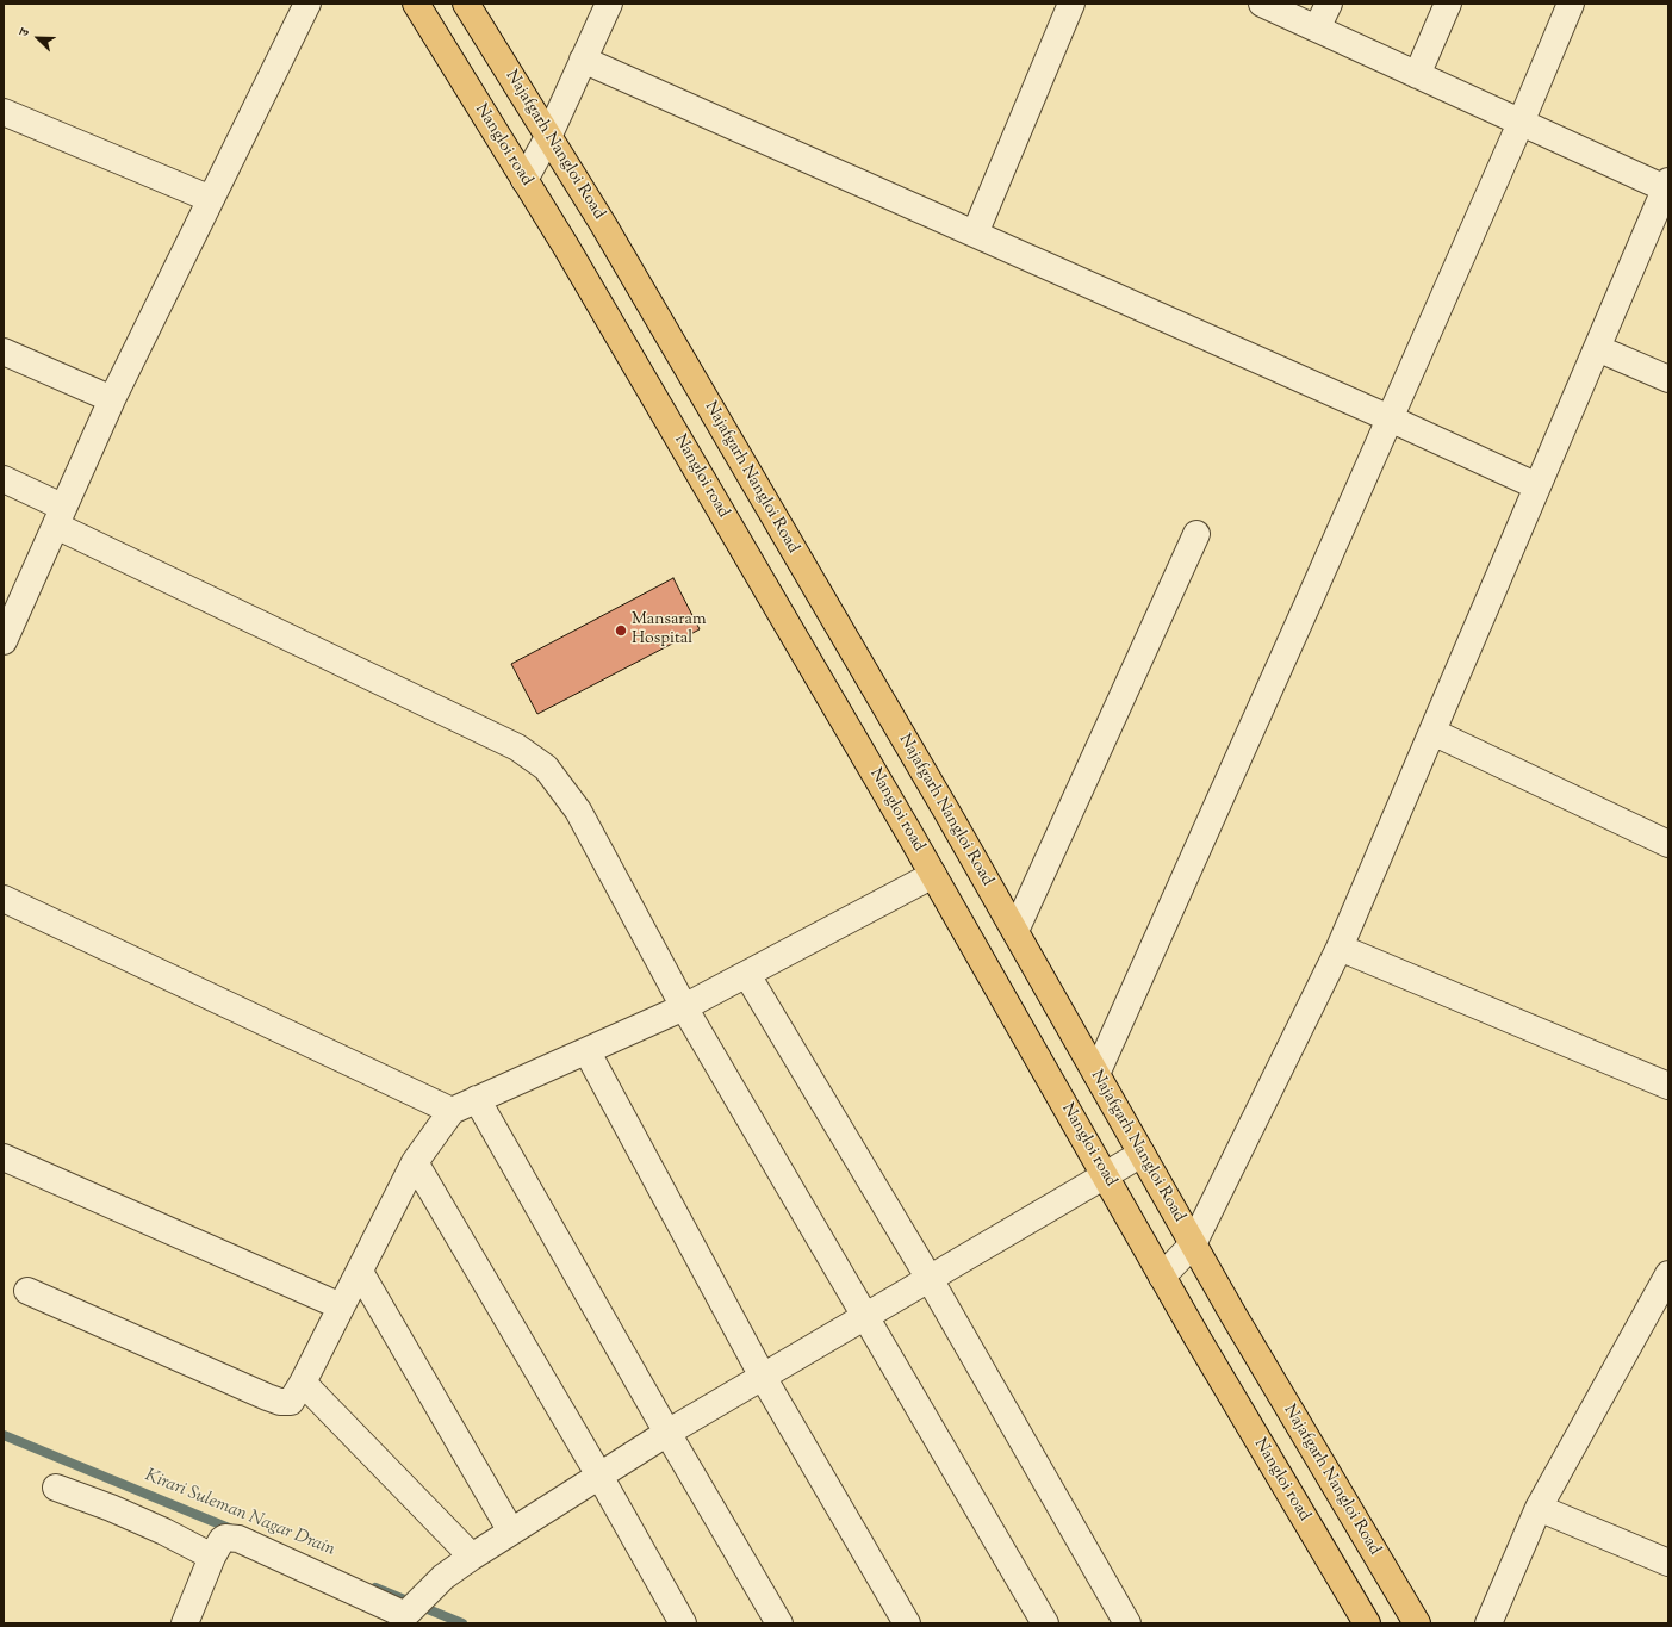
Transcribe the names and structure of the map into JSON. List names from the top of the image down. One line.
{"streets":{"main road":["Nangloi road","Najafgarh Nangloi Road"]},"water":["Kirari Suleman Nagar Drain"],"places":["Mansaram Hospital"],"north":"top left"}
